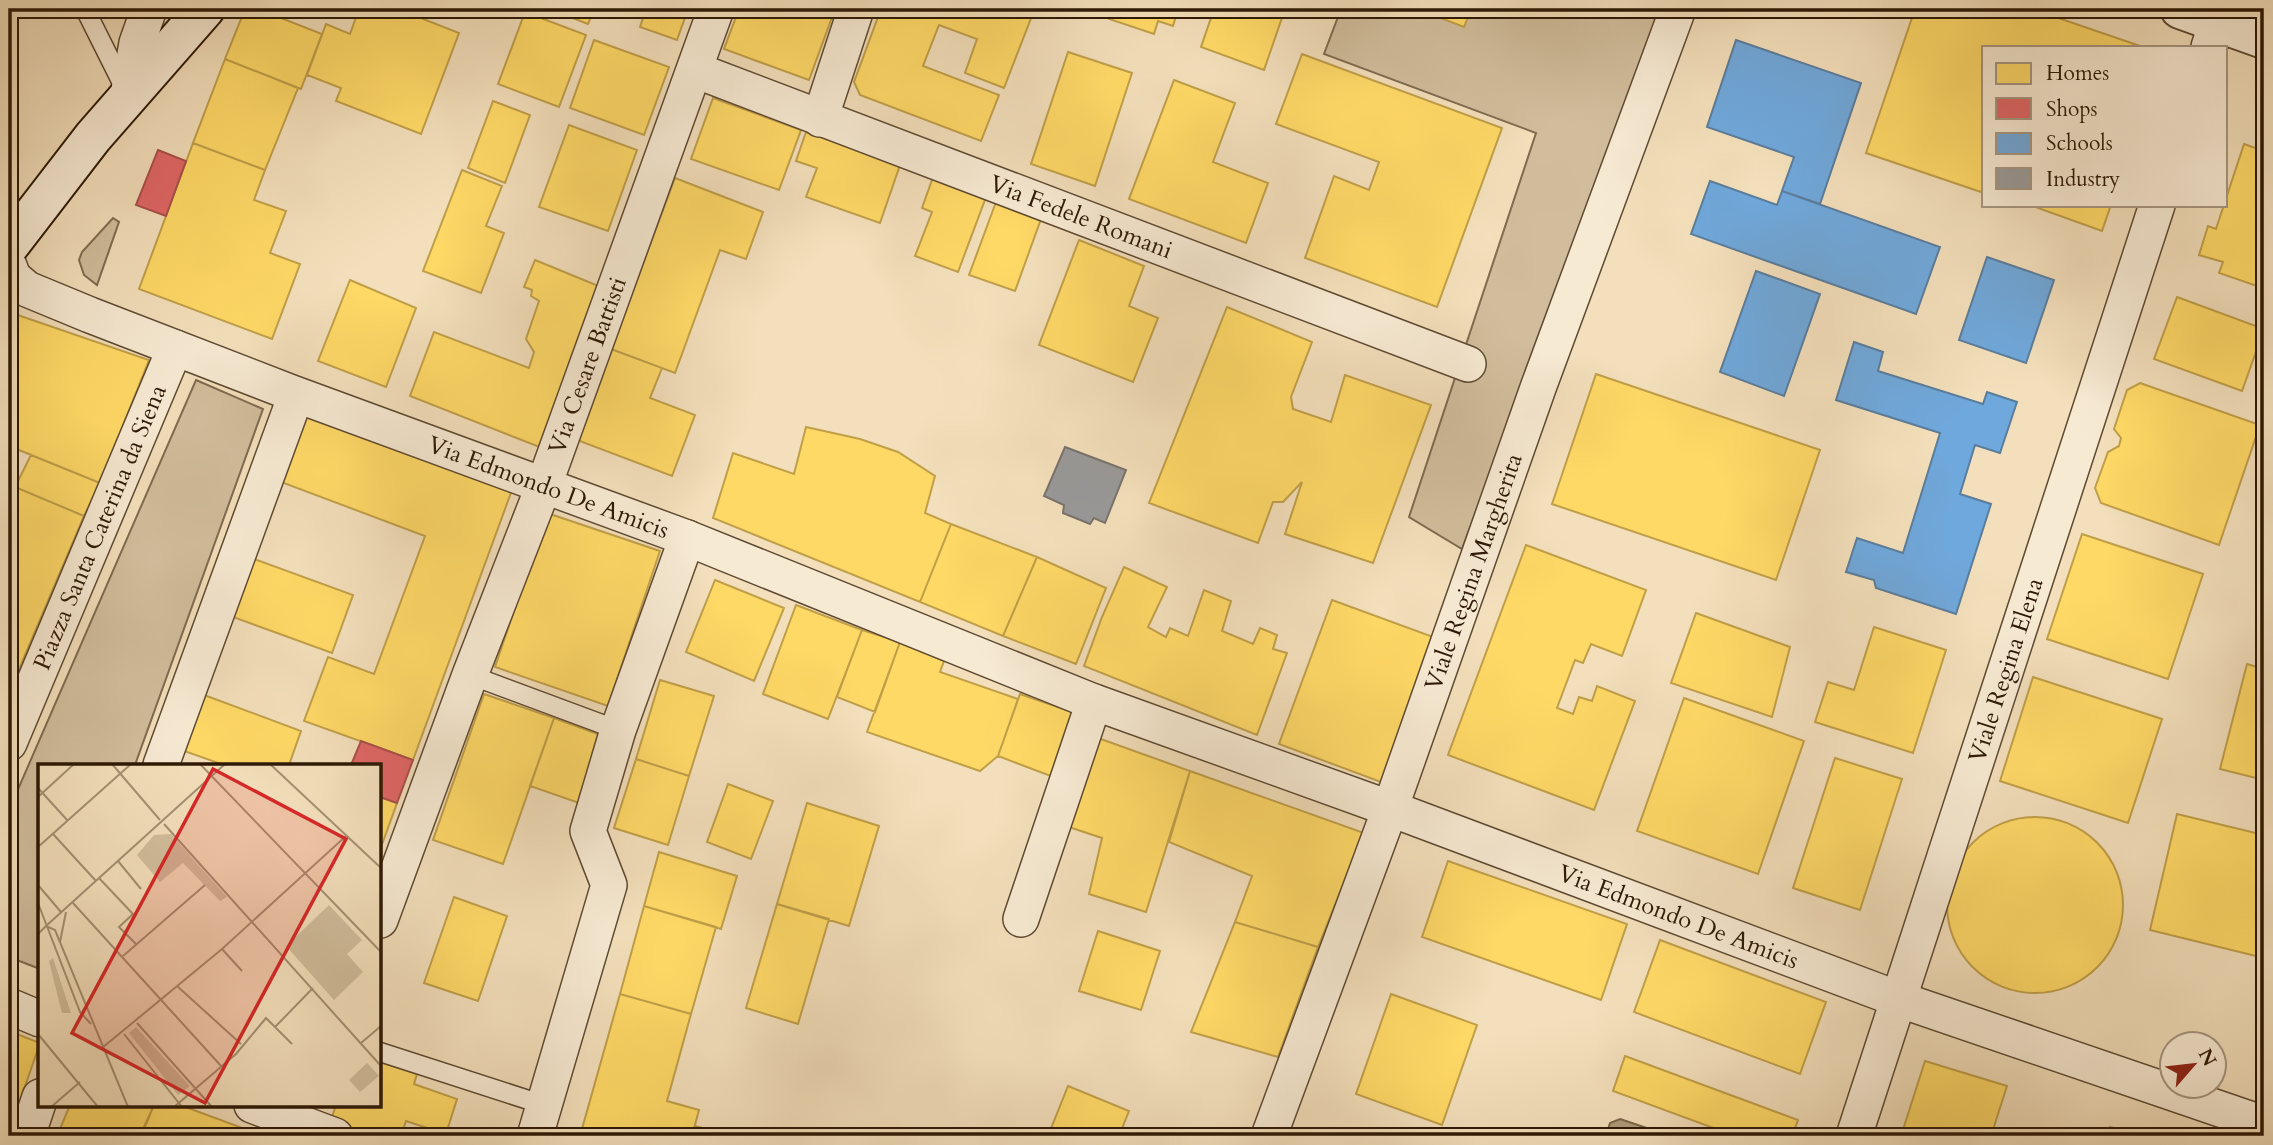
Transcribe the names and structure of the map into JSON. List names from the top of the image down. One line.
{"streets":{"street":["Via Fedele Romani","Via Cesare Battisti","Via Edmondo De Amicis","Piazza Santa Caterina da Siena","Viale Regina Margherita","Viale Regina Elena"]},"crossings":[["Via Fedele Romani","Via Cesare Battisti"],["Via Cesare Battisti","Via Edmondo De Amicis"],["Via Edmondo De Amicis","Piazza Santa Caterina da Siena"],["Via Edmondo De Amicis","Viale Regina Margherita"],["Via Edmondo De Amicis","Viale Regina Elena"]],"legend":["Homes","Shops","Schools","Industry"],"north":"top right"}
